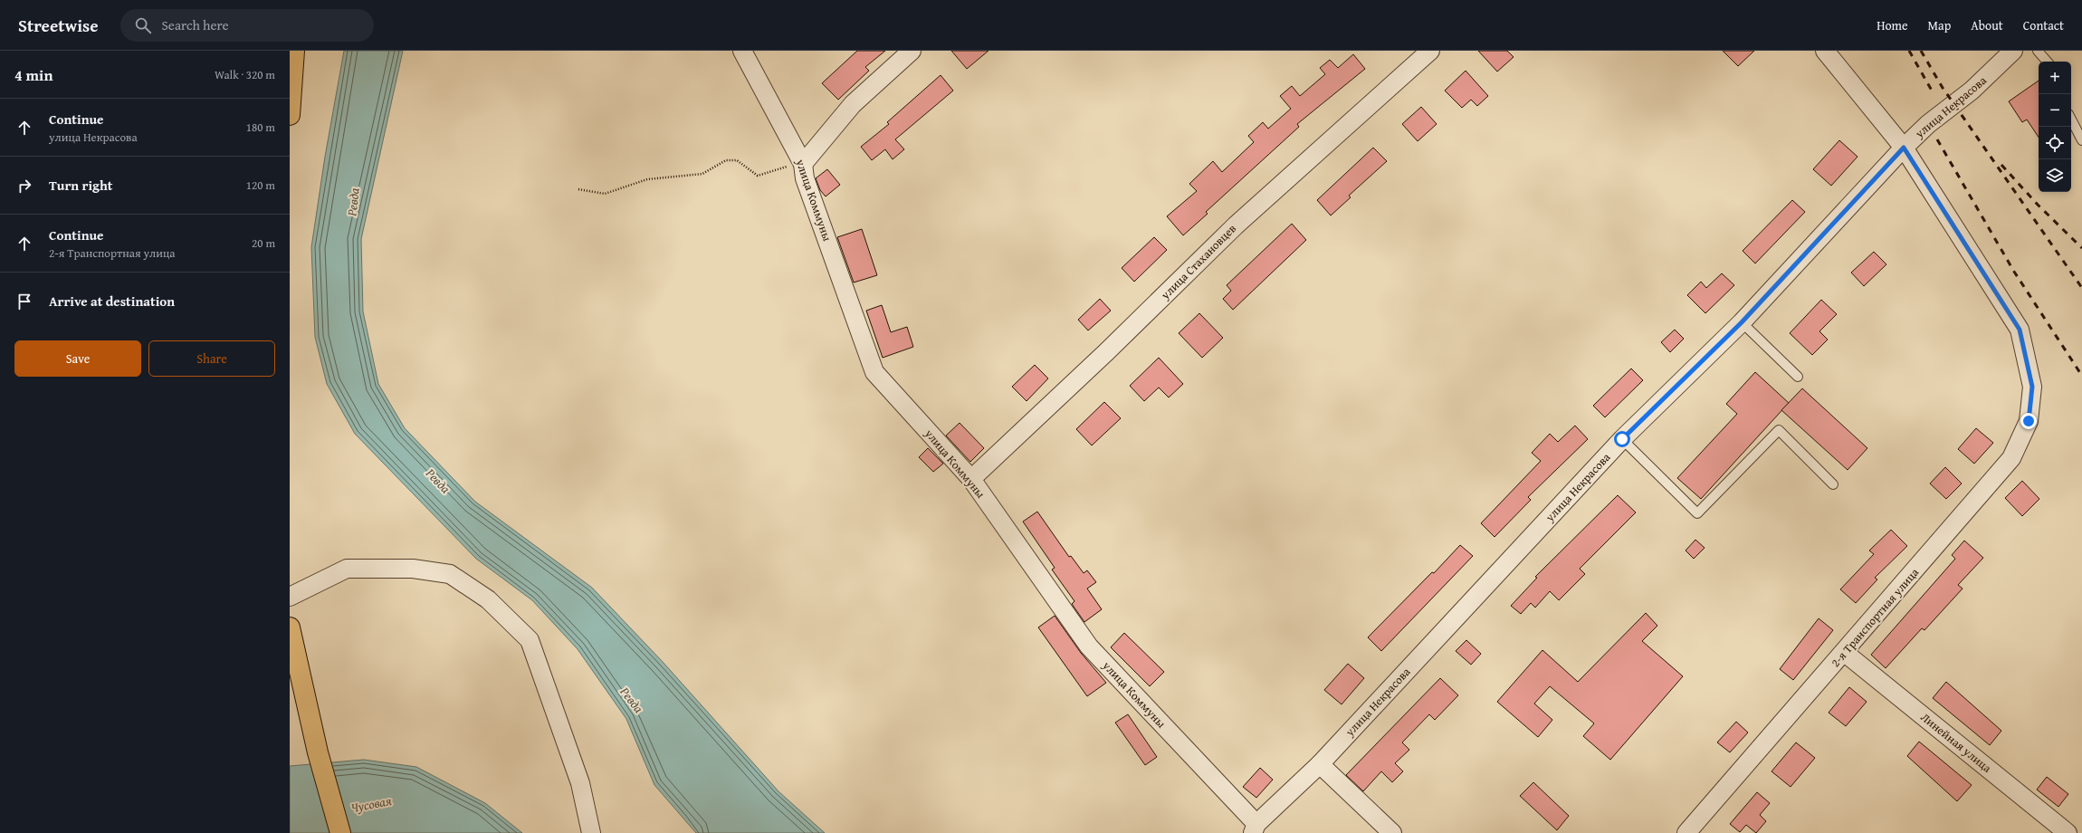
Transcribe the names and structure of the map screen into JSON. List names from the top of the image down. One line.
{"streets":{"street":["улица Некрасова","улица Коммуны","улица Стахановцев","2-я Транспортная улица","Линейная улица"]},"crossings":[["улица Некрасова","улица Коммуны"],["улица Некрасова","2-я Транспортная улица"],["улица Коммуны","улица Стахановцев"],["2-я Транспортная улица","Линейная улица"]],"water":["Ревда","Чусовая"],"page":{"header":"Streetwise","search":"Search here","nav":["Home","Map","About","Contact"],"heading":["4 min","Walk · 320 m"],"map_buttons":["+","−"],"list":[["Continue","улица Некрасова","180 m"],["Turn right","120 m"],["Continue","2-я Транспортная улица","20 m"],"Arrive at destination"],"buttons":["Save","Share"]}}
